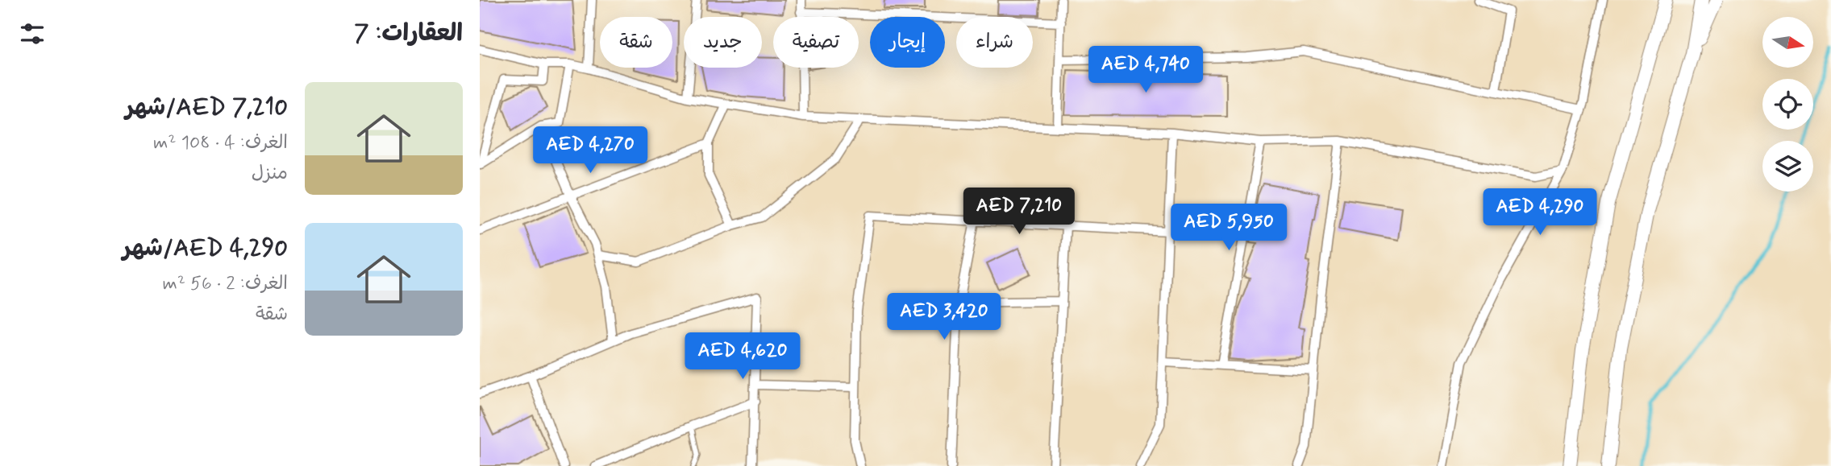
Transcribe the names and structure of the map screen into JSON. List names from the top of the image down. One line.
{"north":"right","page":{"heading":"العقارات: 7","chip":["شراء","إيجار","تصفية","جديد","شقة"],"price":["AED 4,740","AED 4,270","AED 7,210","AED 4,290","AED 5,950","AED 3,420","AED 4,620"],"list":[{"name":"AED 7,210/شهر","note":"الغرف: 4 · 108 m² · منزل"},{"name":"AED 4,290/شهر","note":"الغرف: 2 · 56 m² · شقة"}]}}
